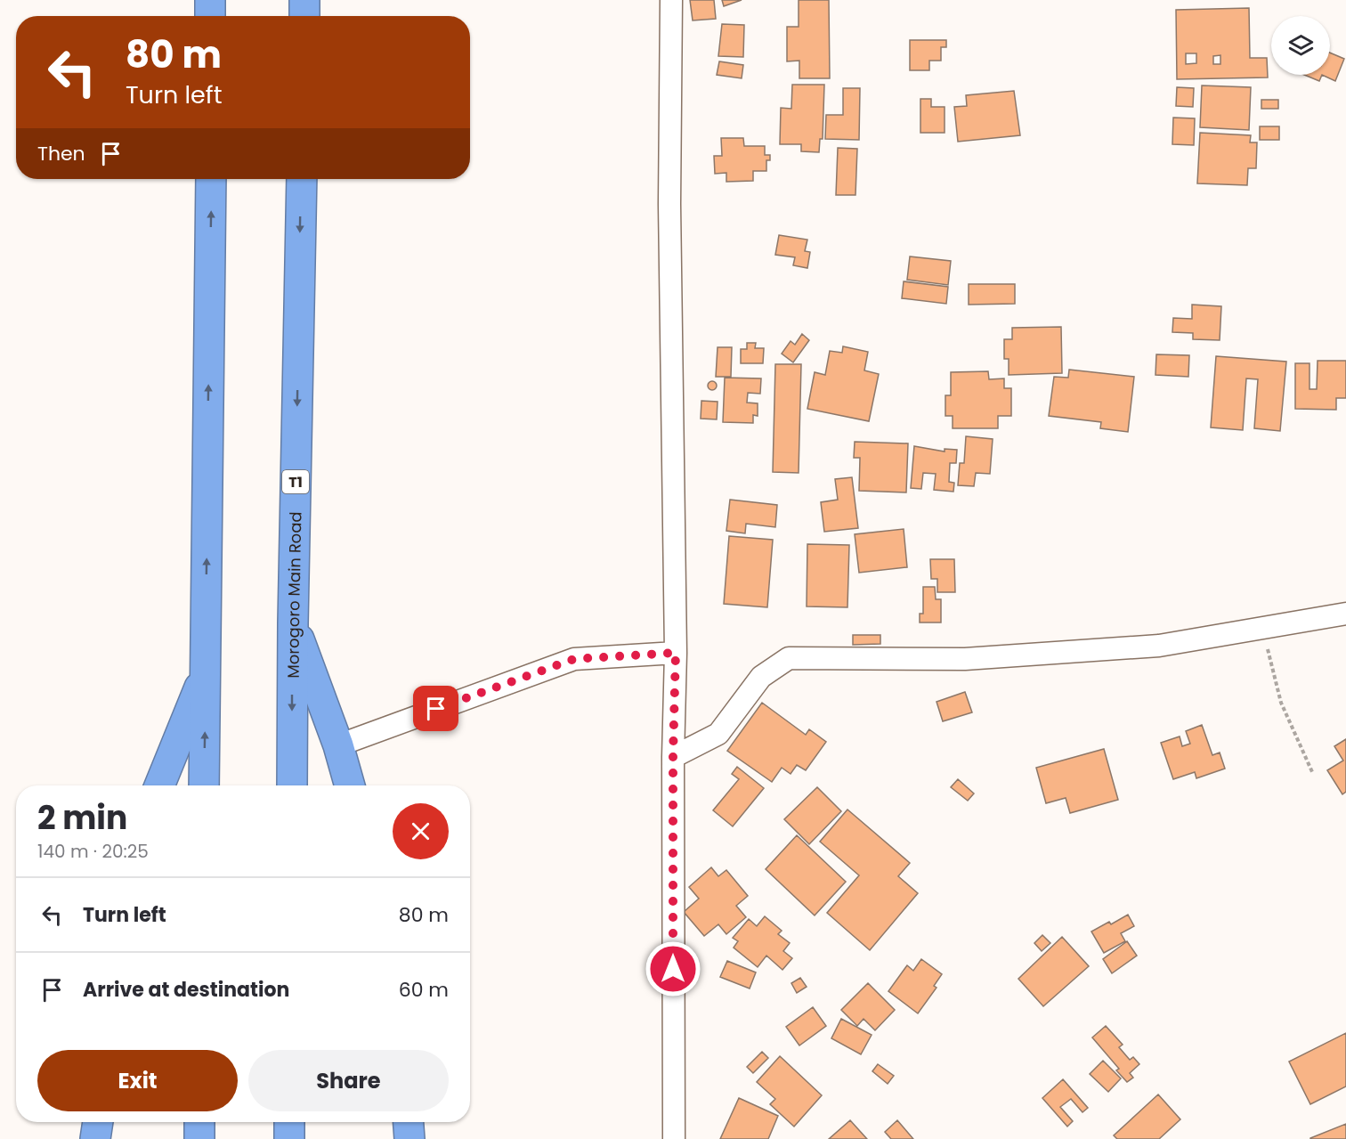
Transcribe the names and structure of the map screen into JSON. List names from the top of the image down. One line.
{"streets":{"highway":["T1","Morogoro Main Road"]},"page":{"turn":["80 m","Turn left"],"then":"Then","heading":["2 min","140 m · 20:25"],"list":[{"name":"Turn left","value":"80 m"},{"name":"Arrive at destination","value":"60 m"}],"buttons":["Exit","Share"]}}
